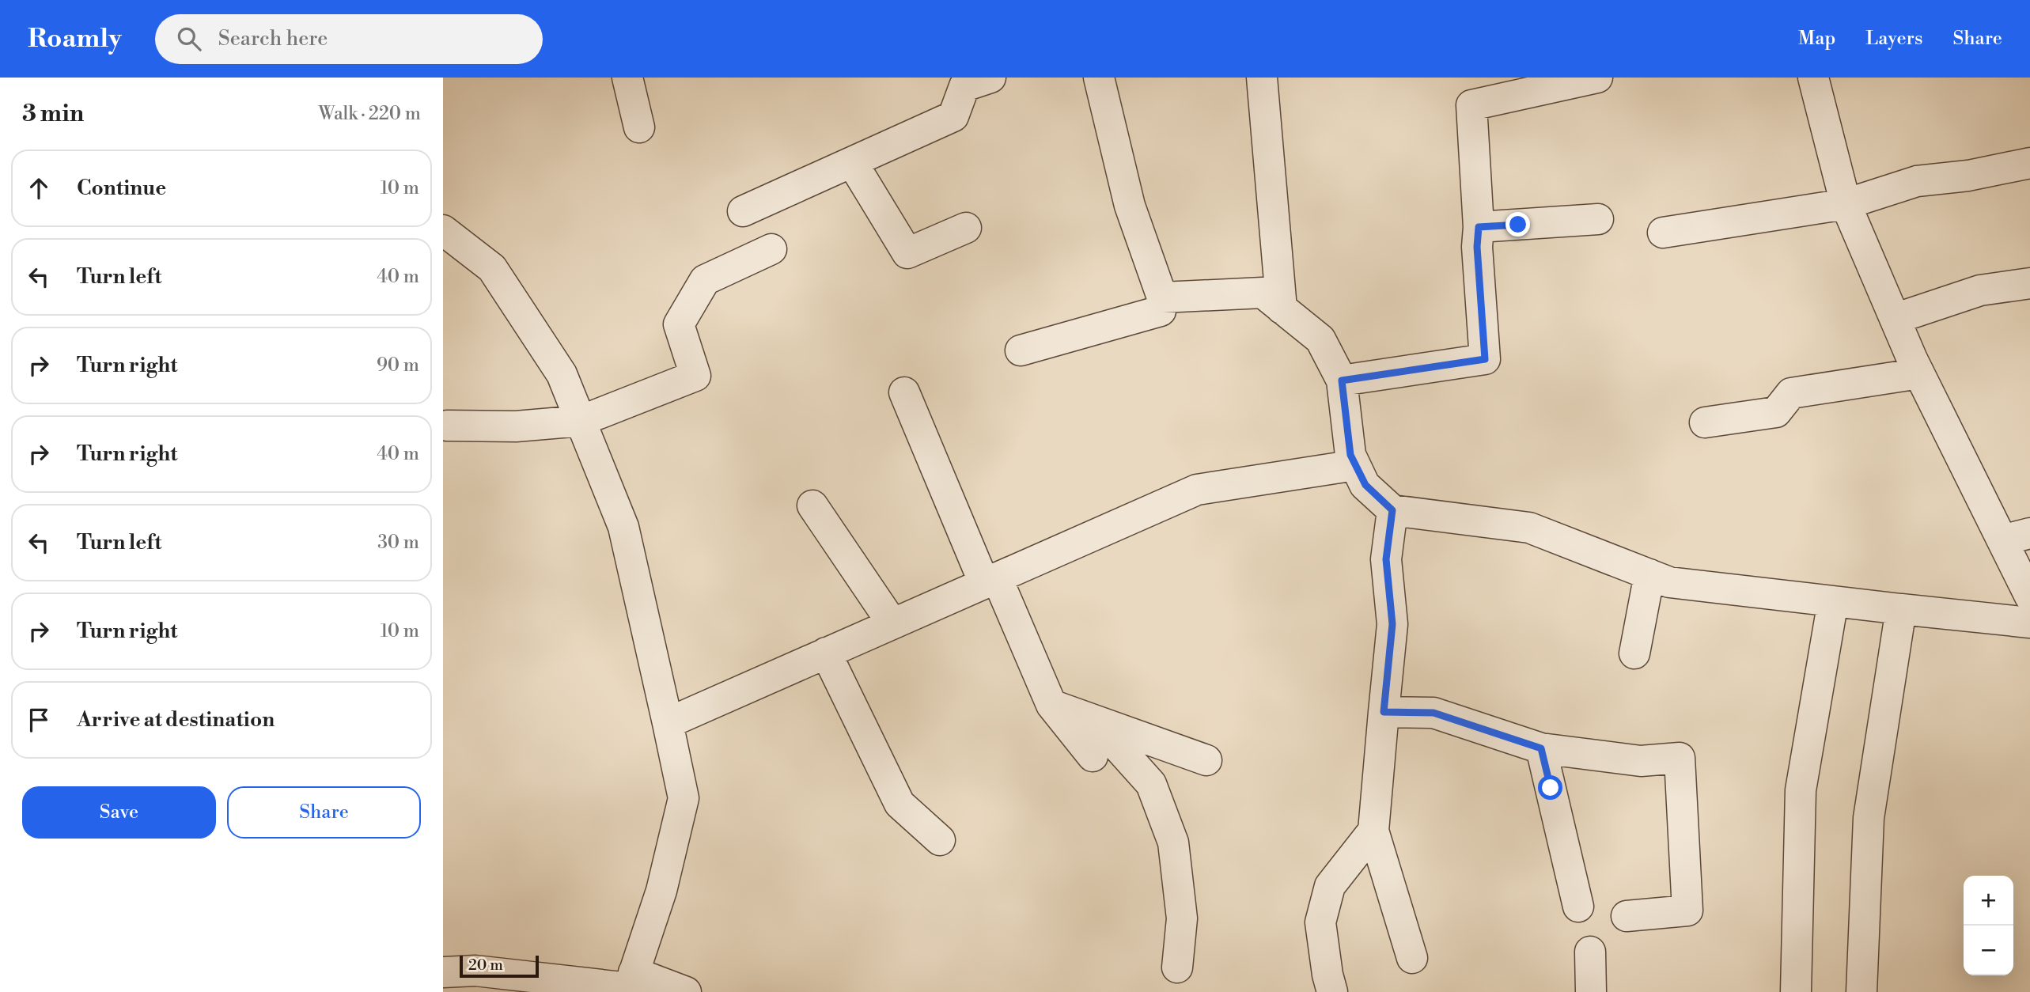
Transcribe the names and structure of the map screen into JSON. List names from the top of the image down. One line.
{"scale_bar":"20 m","page":{"header":"Roamly","search":"Search here","nav":["Map","Layers","Share"],"heading":["3 min","Walk · 220 m"],"list":[["Continue","10 m"],["Turn left","40 m"],["Turn right","90 m"],["Turn right","40 m"],["Turn left","30 m"],["Turn right","10 m"],"Arrive at destination"],"buttons":["Save","Share"],"map_buttons":["+","−"],"scale":"20 m"}}
